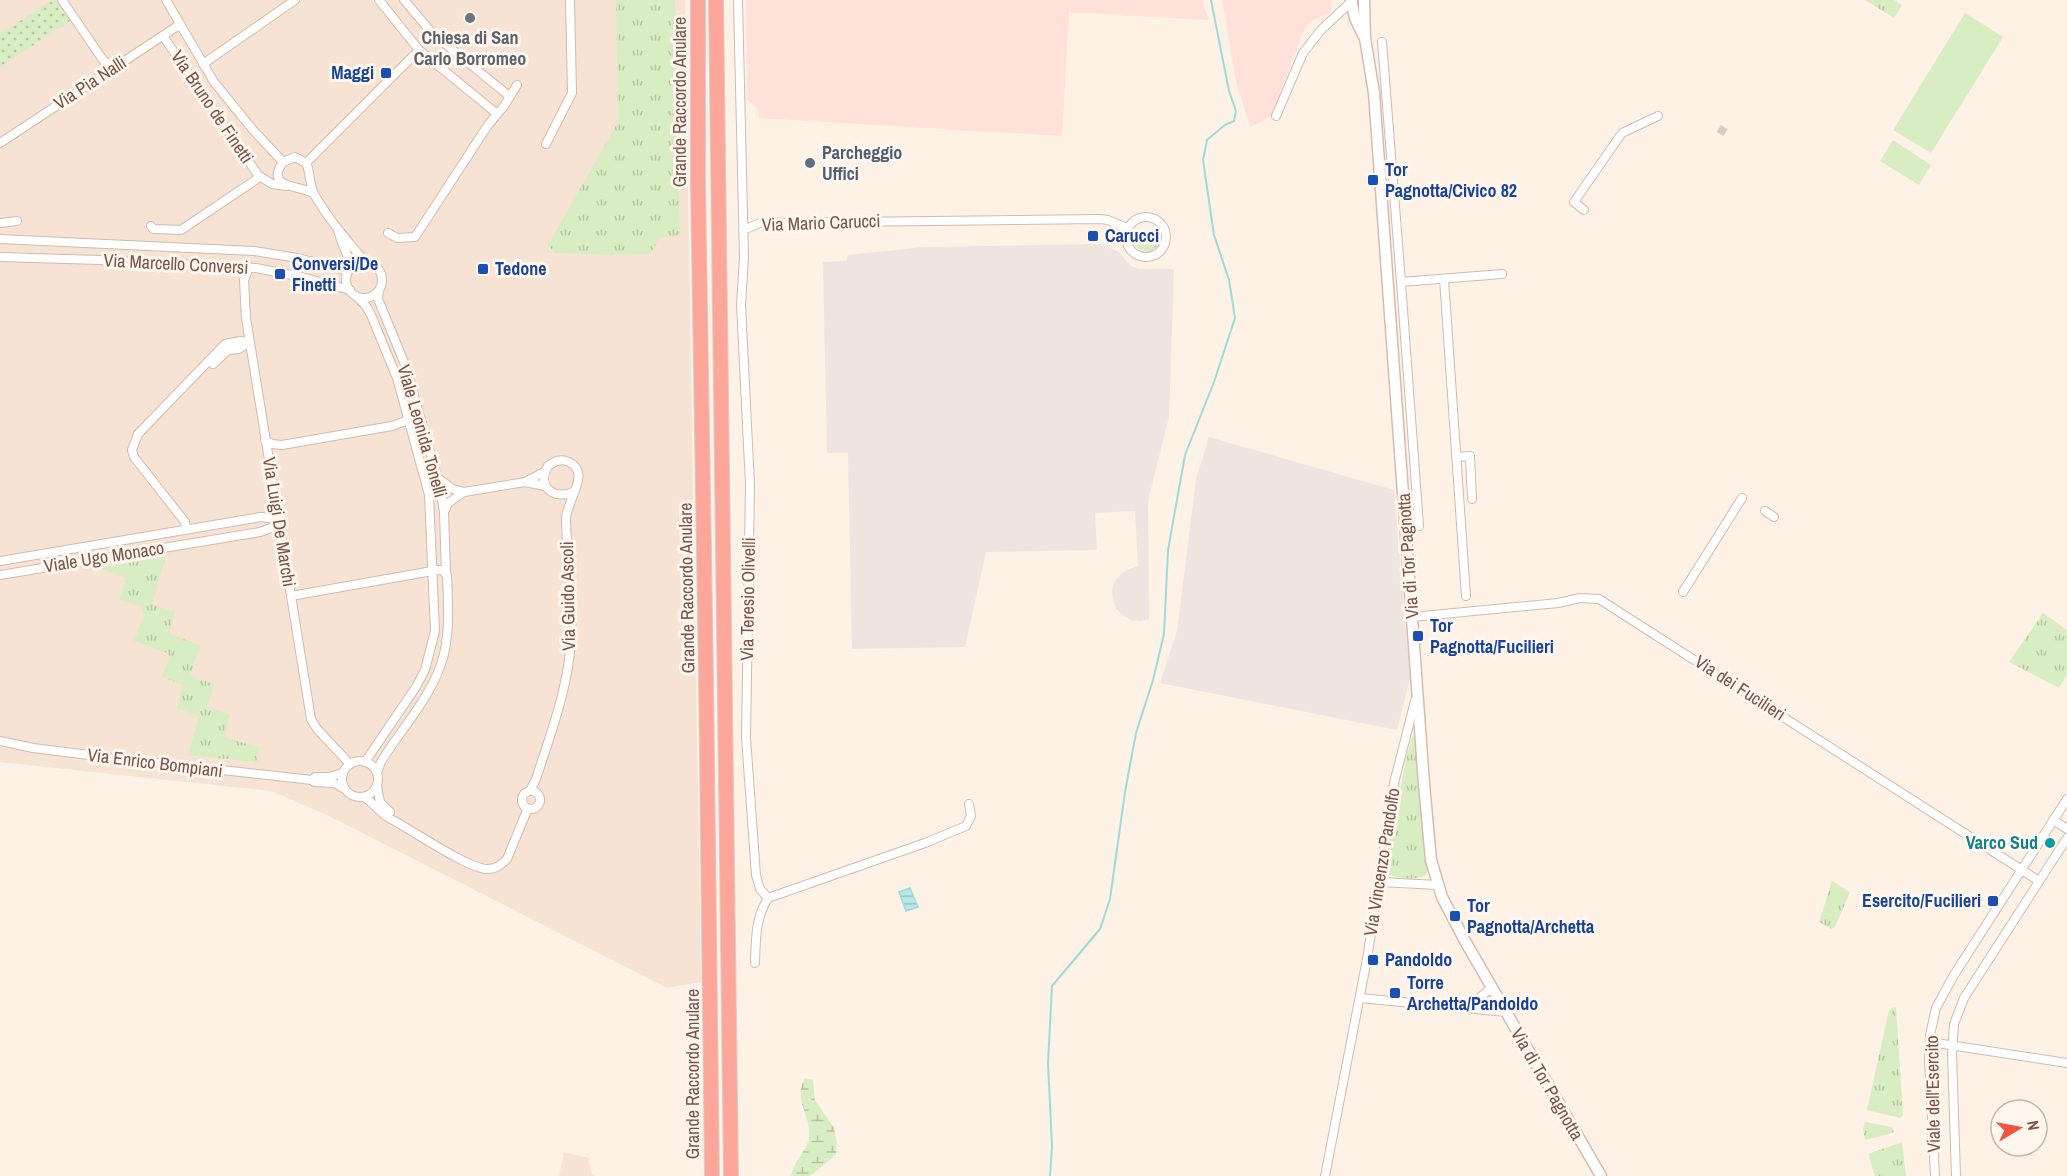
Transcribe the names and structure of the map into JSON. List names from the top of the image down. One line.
{"streets":{"highway":["Grande Raccordo Anulare"],"street":["Via Pia Nalli","Via Bruno de Finetti","Via Mario Carucci","Via Marcello Conversi","Viale Leonida Tonelli","Via Luigi De Marchi","Via di Tor Pagnotta","Viale Ugo Monaco","Via Guido Ascoli","Via Teresio Olivelli","Via dei Fucilieri","Via Enrico Bompiani","Via Vincenzo Pandolfo","Viale dell'Esercito"]},"crossings":[["Via Pia Nalli","Via Bruno de Finetti"],["Via Bruno de Finetti","Via Marcello Conversi"],["Via Bruno de Finetti","Viale Leonida Tonelli"],["Via Mario Carucci","Via Teresio Olivelli"],["Via Marcello Conversi","Viale Leonida Tonelli"],["Via Marcello Conversi","Via Luigi De Marchi"],["Viale Leonida Tonelli","Via Luigi De Marchi"],["Viale Leonida Tonelli","Via Enrico Bompiani"],["Via Luigi De Marchi","Viale Ugo Monaco"],["Via Luigi De Marchi","Via Enrico Bompiani"],["Via di Tor Pagnotta","Via dei Fucilieri"],["Via di Tor Pagnotta","Via Vincenzo Pandolfo"],["Via dei Fucilieri","Viale dell'Esercito"]],"places":{"other":["Chiesa di San Carlo Borromeo","Parcheggio Uffici","Varco Sud"],"transit":["Maggi","Tor Pagnotta/Civico 82","Carucci","Tedone","Conversi/De Finetti","Tor Pagnotta/Fucilieri","Esercito/Fucilieri","Tor Pagnotta/Archetta","Pandoldo","Torre Archetta/Pandoldo"]},"north":"right"}
